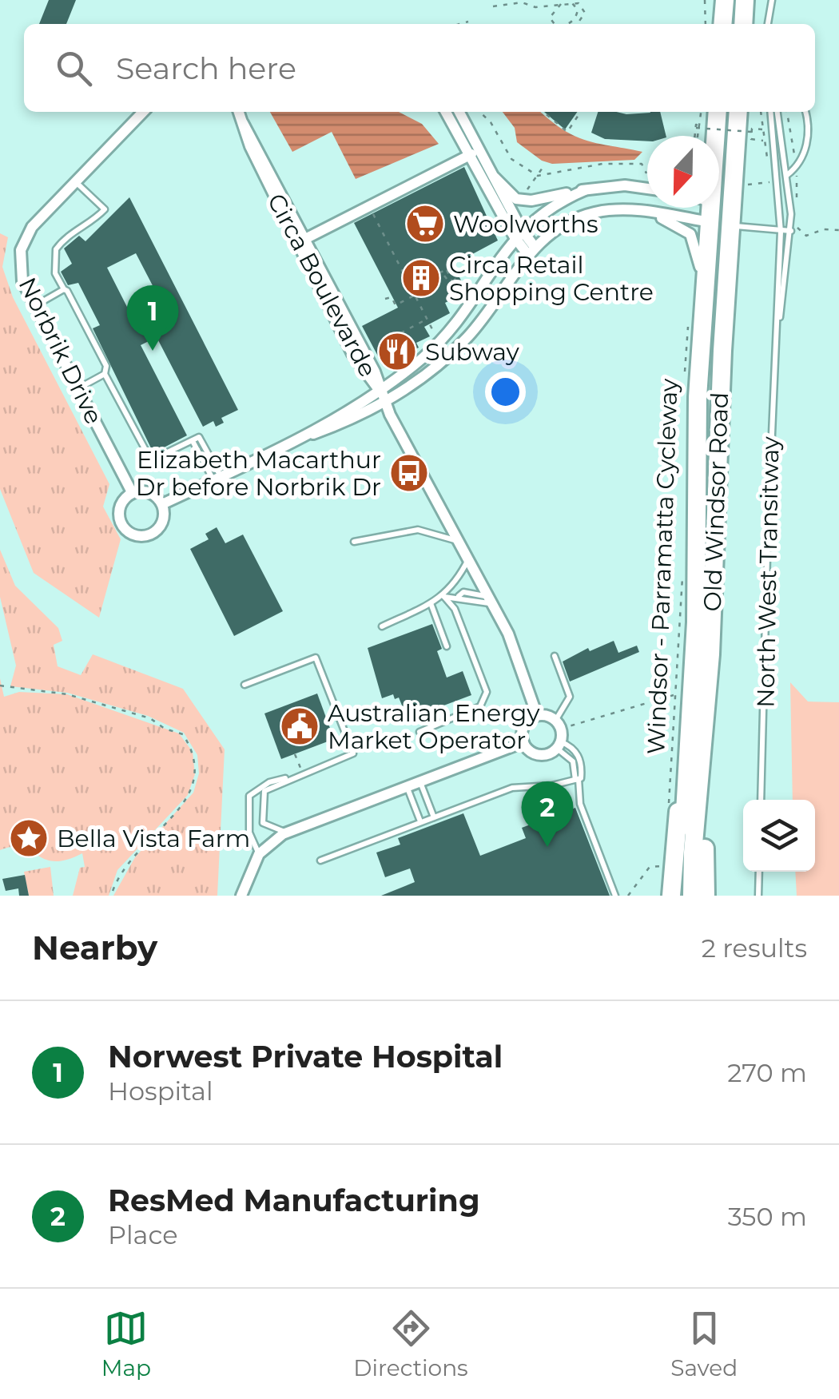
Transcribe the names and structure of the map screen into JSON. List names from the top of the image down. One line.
{"streets":{"highway":["Old Windsor Road"],"street":["Circa Boulevarde","Norbrik Drive"],"lane":["North West Transitway"],"path":["Windsor - Parramatta Cycleway"]},"places":{"supermarket":["Woolworths"],"building":["Circa Retail Shopping Centre"],"restaurant":["Subway"],"bus stop":["Elizabeth Macarthur Dr before Norbrik Dr"],"public building":["Australian Energy Market Operator"],"place":["Bella Vista Farm"]},"north":"bottom","page":{"search":"Search here","pins":["1","2"],"heading":["Nearby","2 results"],"list":[{"mark":"1","name":"Norwest Private Hospital","note":"Hospital","value":"270 m"},{"mark":"2","name":"ResMed Manufacturing","note":"Place","value":"350 m"}],"nav":["Map","Directions","Saved"]}}
